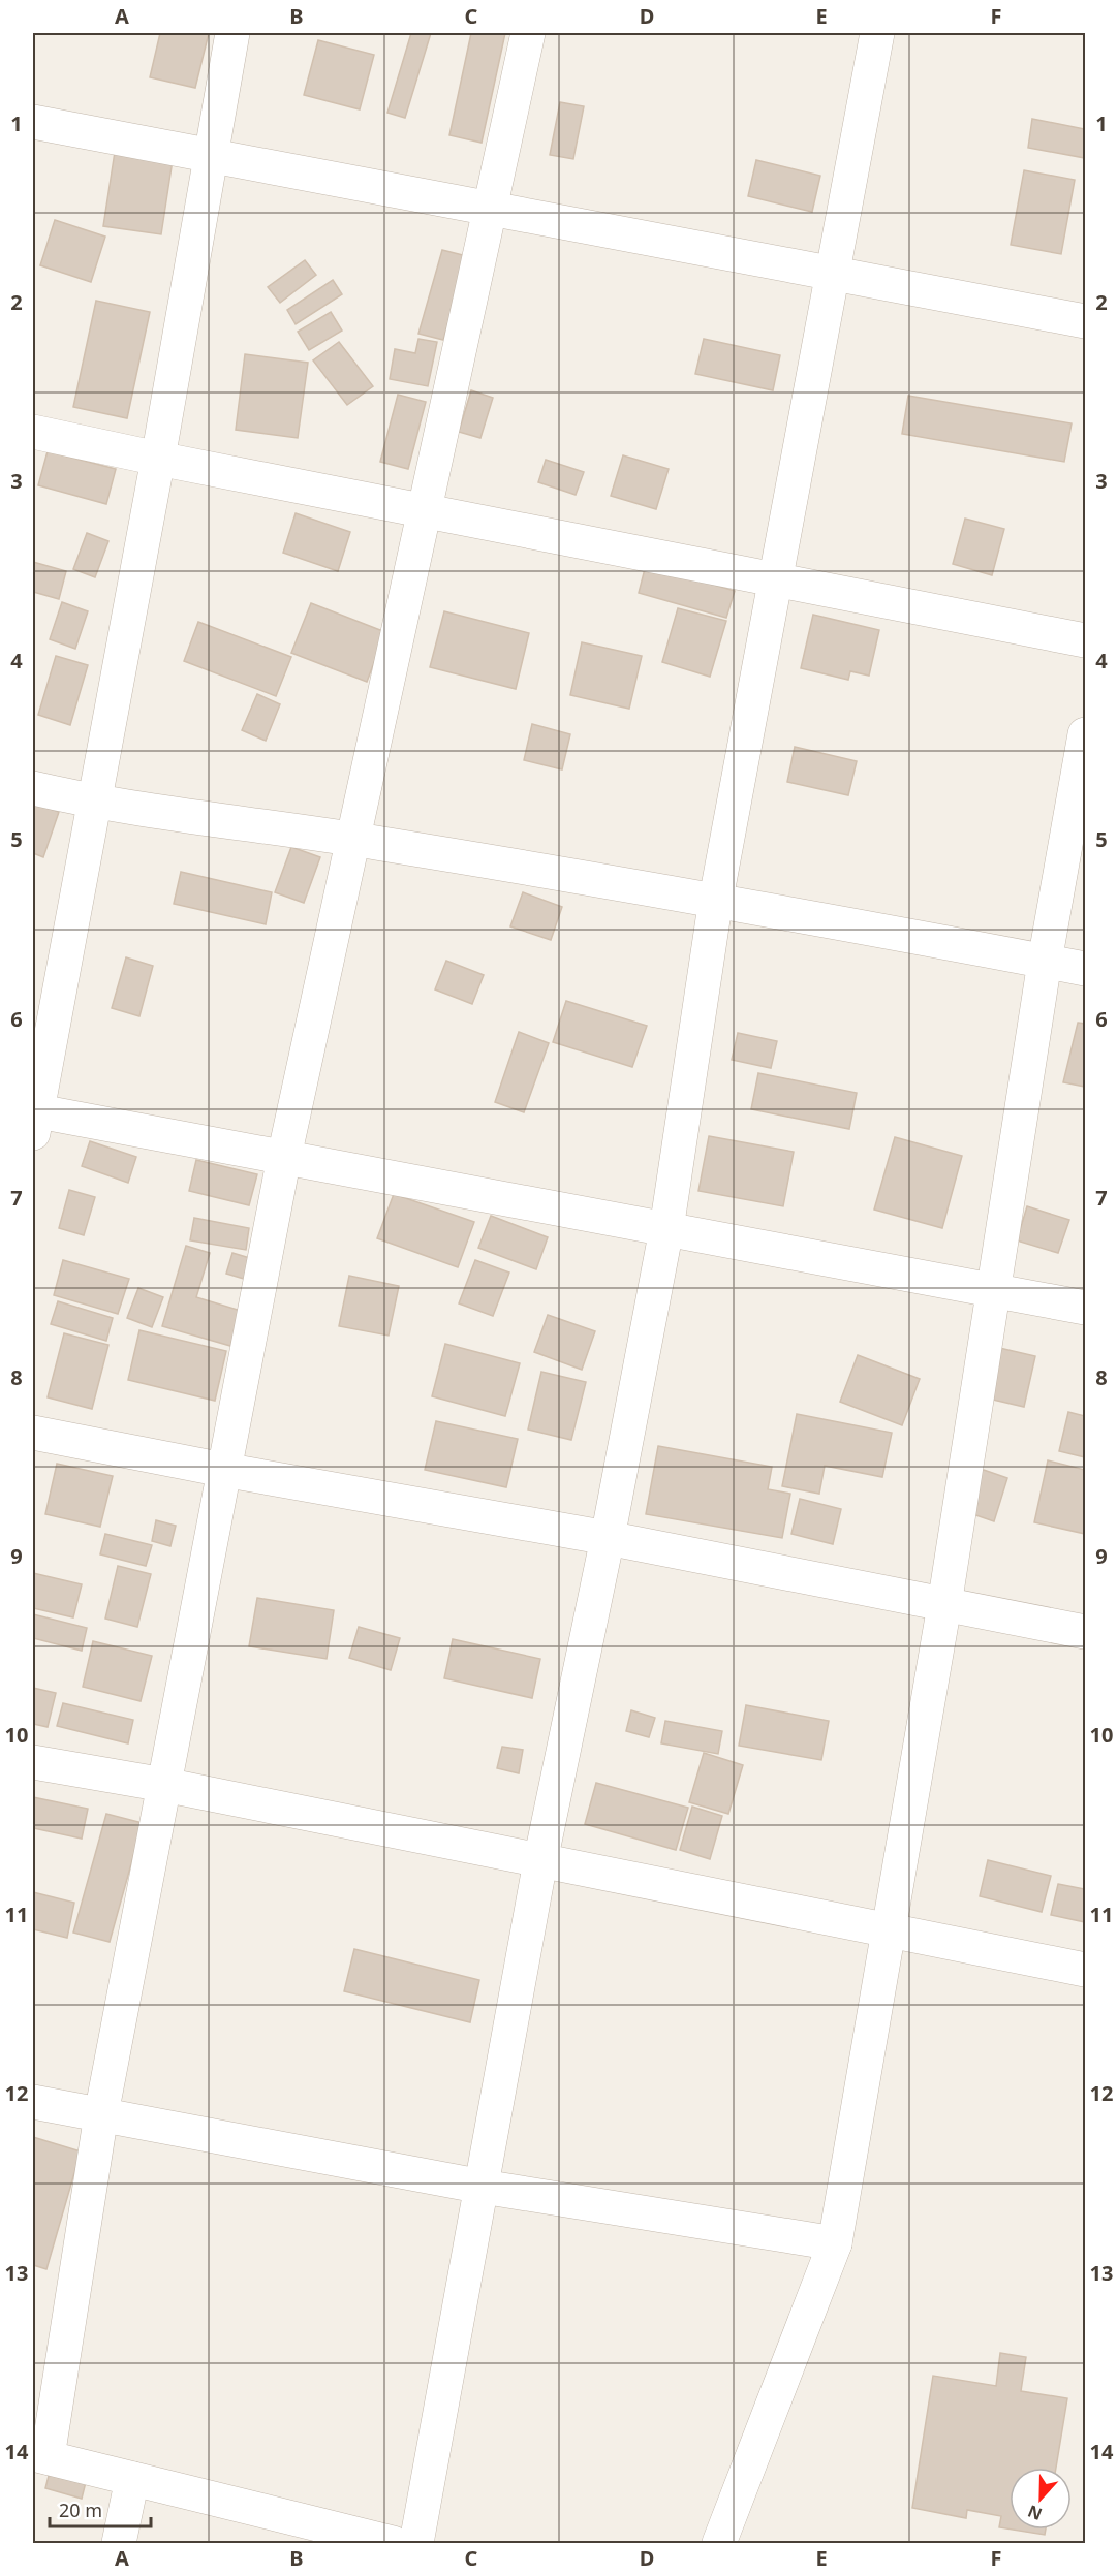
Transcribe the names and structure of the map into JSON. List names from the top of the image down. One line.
{"scale_bar":"20 m","north":"bottom","grid":{"columns":["A","B","C","D","E","F"],"rows":["1","2","3","4","5","6","7","8","9","10","11","12","13","14"]}}
